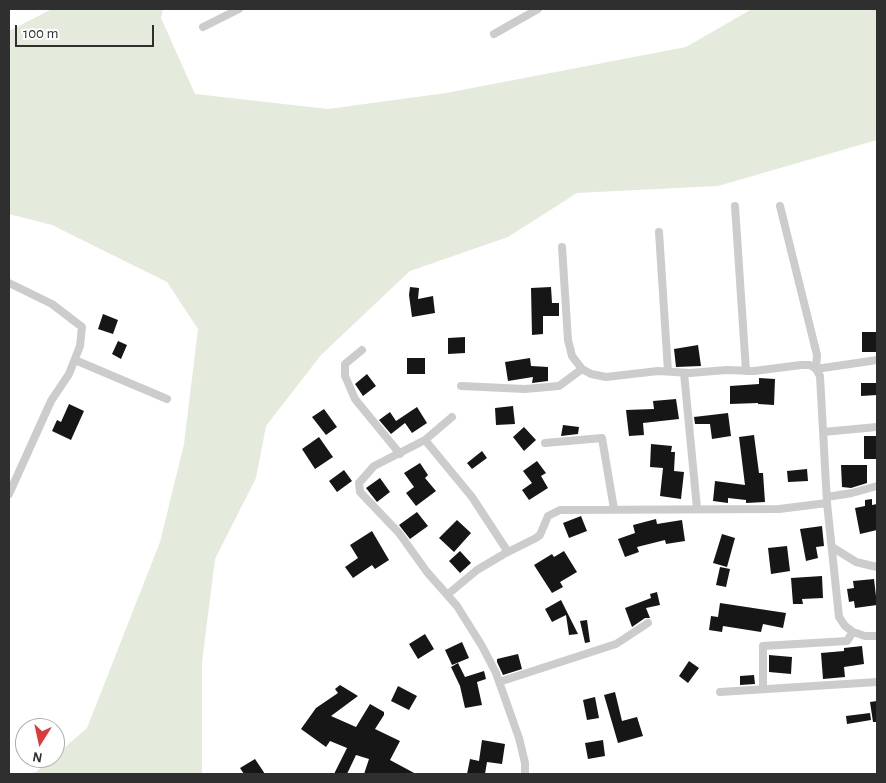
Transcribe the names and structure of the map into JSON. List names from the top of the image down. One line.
{"scale_bar":"100 m","north":"bottom"}
